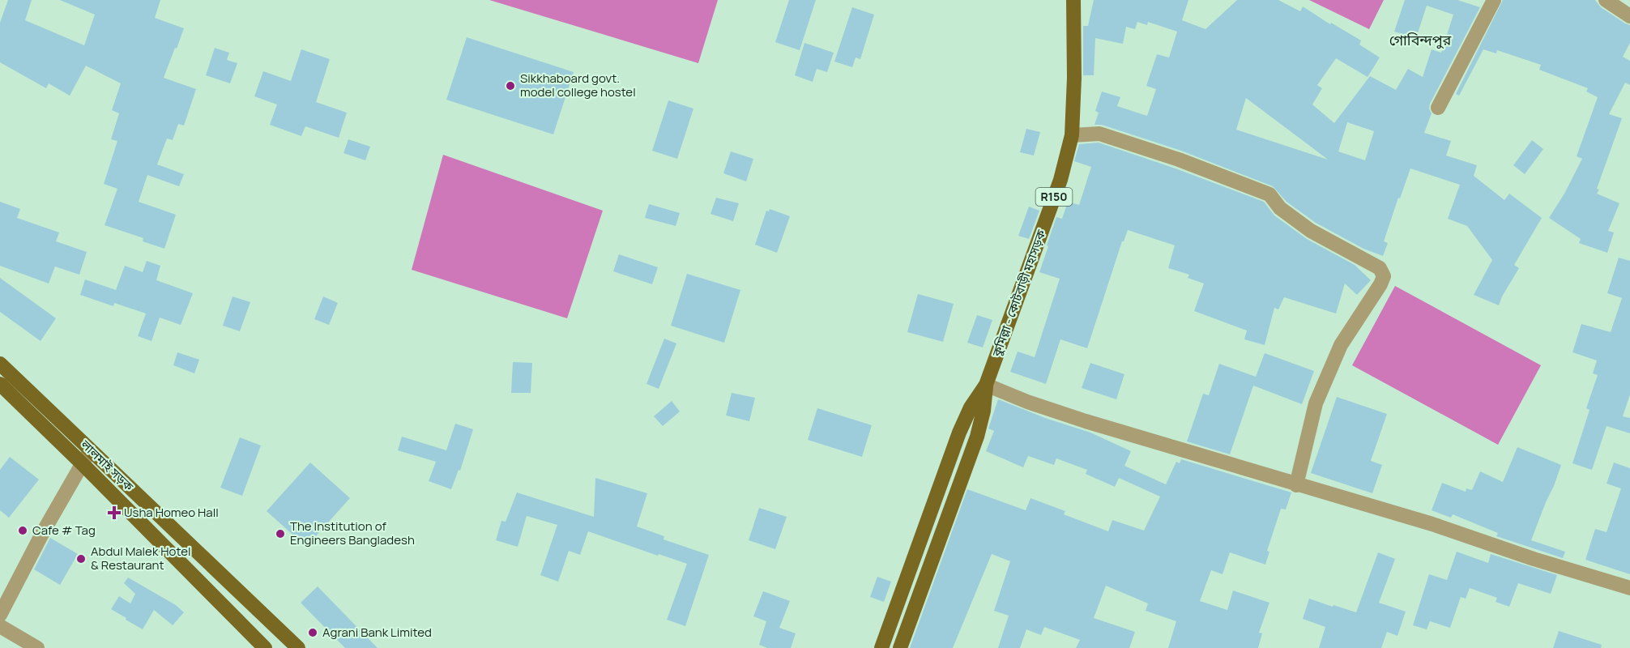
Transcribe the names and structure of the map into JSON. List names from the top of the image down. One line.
{"streets":{"main road":["R150","কুমিল্লা - কোটবাড়ী মহাসড়ক","লালমাই সড়ক"]},"districts":["গোবিন্দপুর"],"places":{"other":["Sikkhaboard govt. model college hostel","Cafe # Tag","The Institution of Engineers Bangladesh","Abdul Malek Hotel & Restaurant","Agrani Bank Limited"],"health":["Usha Homeo Hall"]}}
